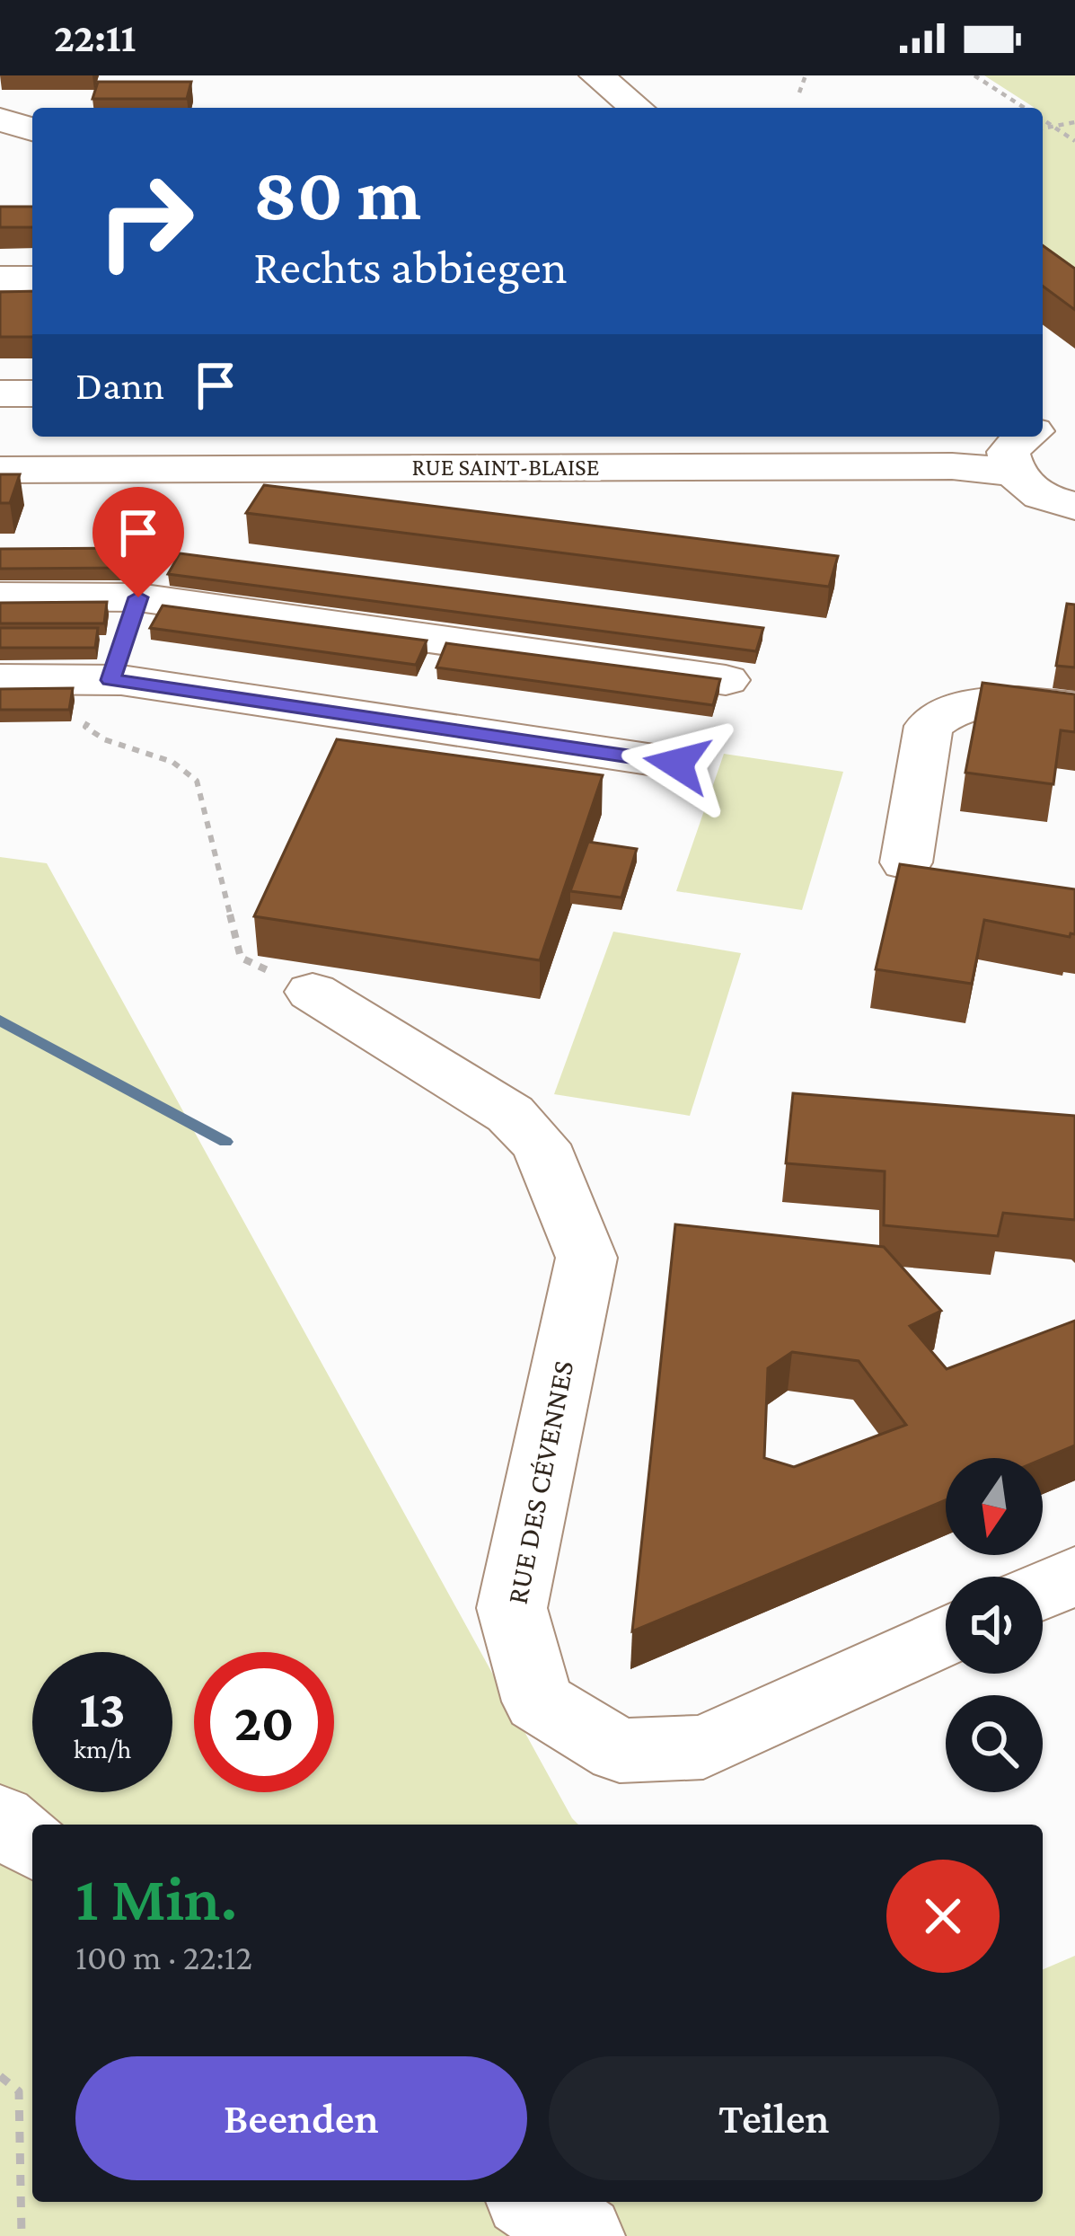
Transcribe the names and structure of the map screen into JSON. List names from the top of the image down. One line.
{"streets":{"street":["RUE SAINT-BLAISE","RUE DES CÉVENNES"]},"north":"bottom","page":{"status":"22:11","turn":["80 m","Rechts abbiegen"],"then":"Dann","speed":"13 km/h","limit":"20","heading":["1 Min.","100 m · 22:12"],"buttons":["Beenden","Teilen"]}}
